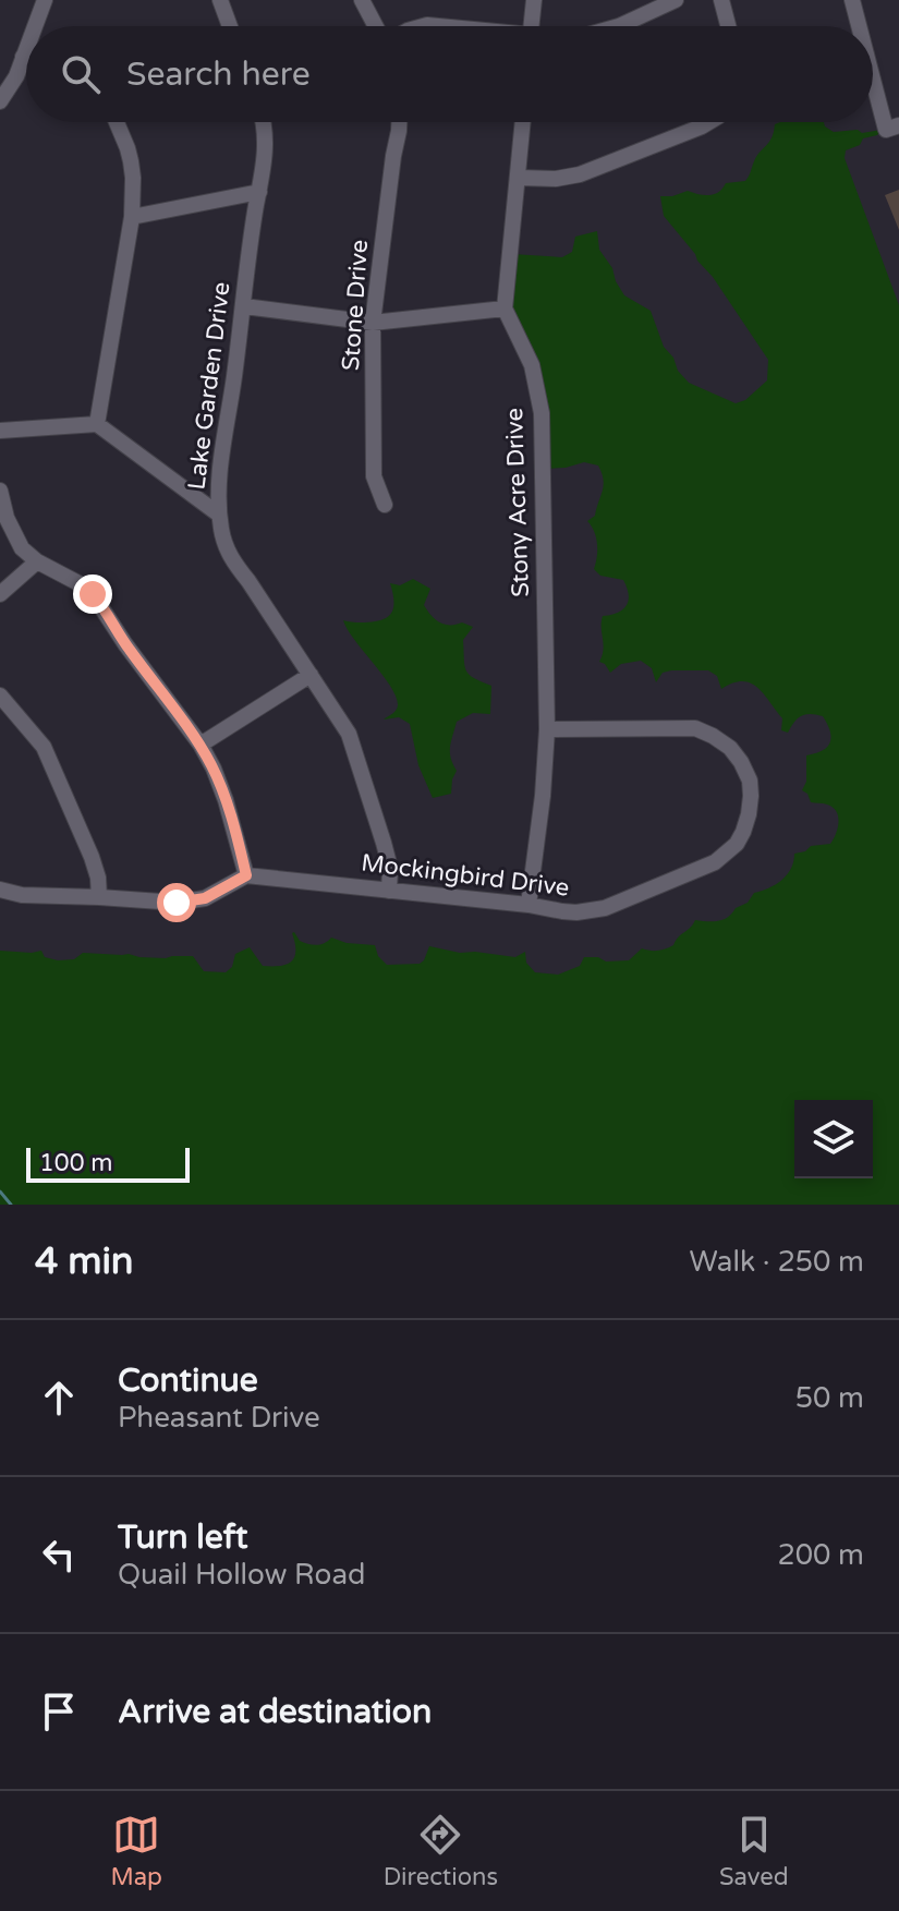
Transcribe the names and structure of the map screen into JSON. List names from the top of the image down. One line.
{"streets":{"street":["Stone Drive","Lake Garden Drive","Stony Acre Drive","Mockingbird Drive"]},"crossings":[["Lake Garden Drive","Mockingbird Drive"],["Stony Acre Drive","Mockingbird Drive"]],"scale_bar":"100 m","page":{"search":"Search here","scale":"100 m","heading":["4 min","Walk · 250 m"],"list":[["Continue","Pheasant Drive","50 m"],["Turn left","Quail Hollow Road","200 m"],"Arrive at destination"],"nav":["Map","Directions","Saved"]}}
